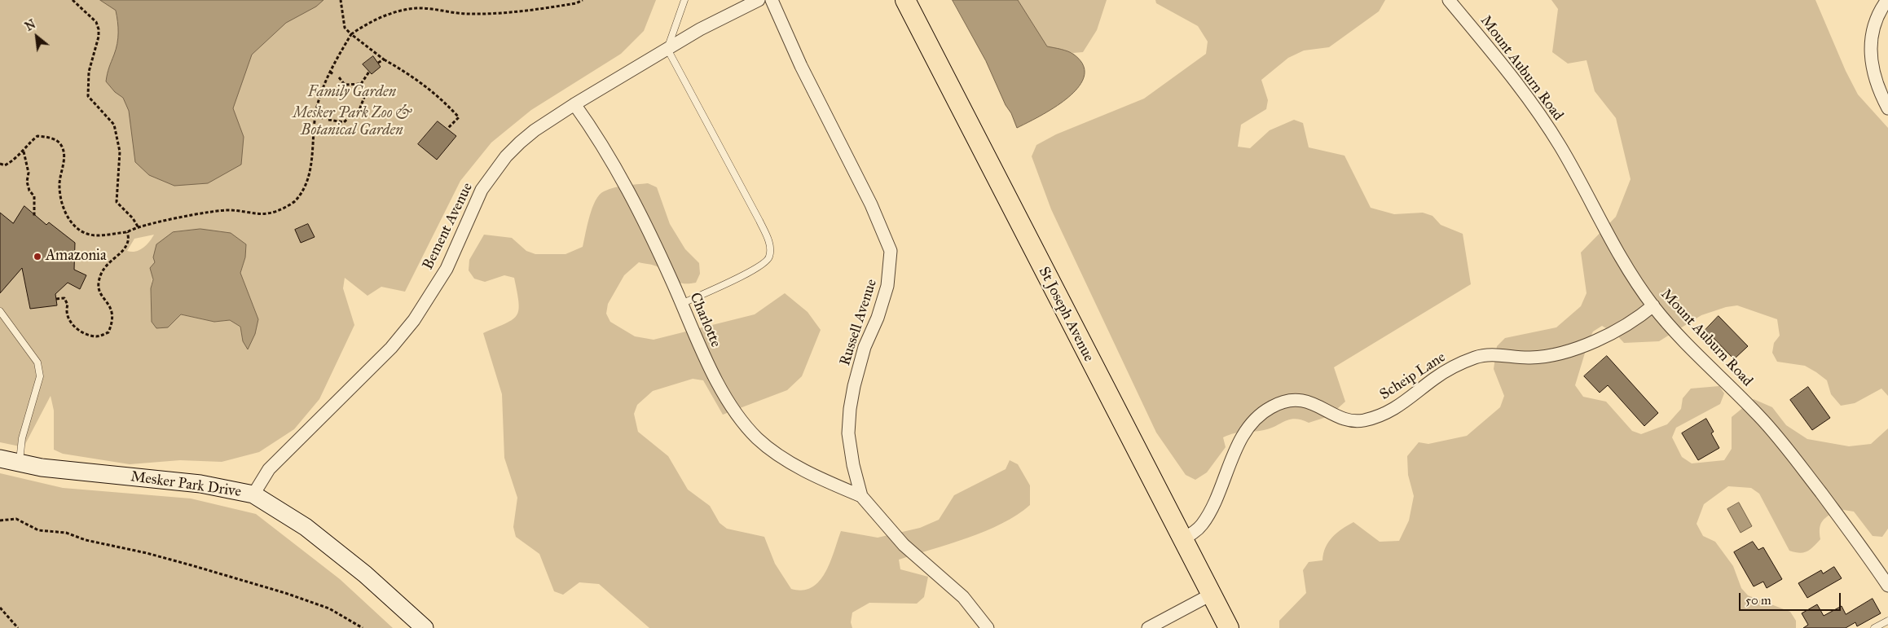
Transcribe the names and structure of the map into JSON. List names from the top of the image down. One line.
{"streets":{"main road":["St Joseph Avenue"],"street":["Mount Auburn Road","Bement Avenue","Charlotte","Russell Avenue","Scheip Lane","Mesker Park Drive"]},"crossings":[["Mount Auburn Road","Scheip Lane"],["Bement Avenue","Charlotte"],["Bement Avenue","Mesker Park Drive"],["St Joseph Avenue","Scheip Lane"],["Charlotte","Russell Avenue"]],"parks":["Family Garden","Mesker Park Zoo & Botanical Garden"],"places":["Amazonia"],"scale_bar":"50 m","north":"top left"}
